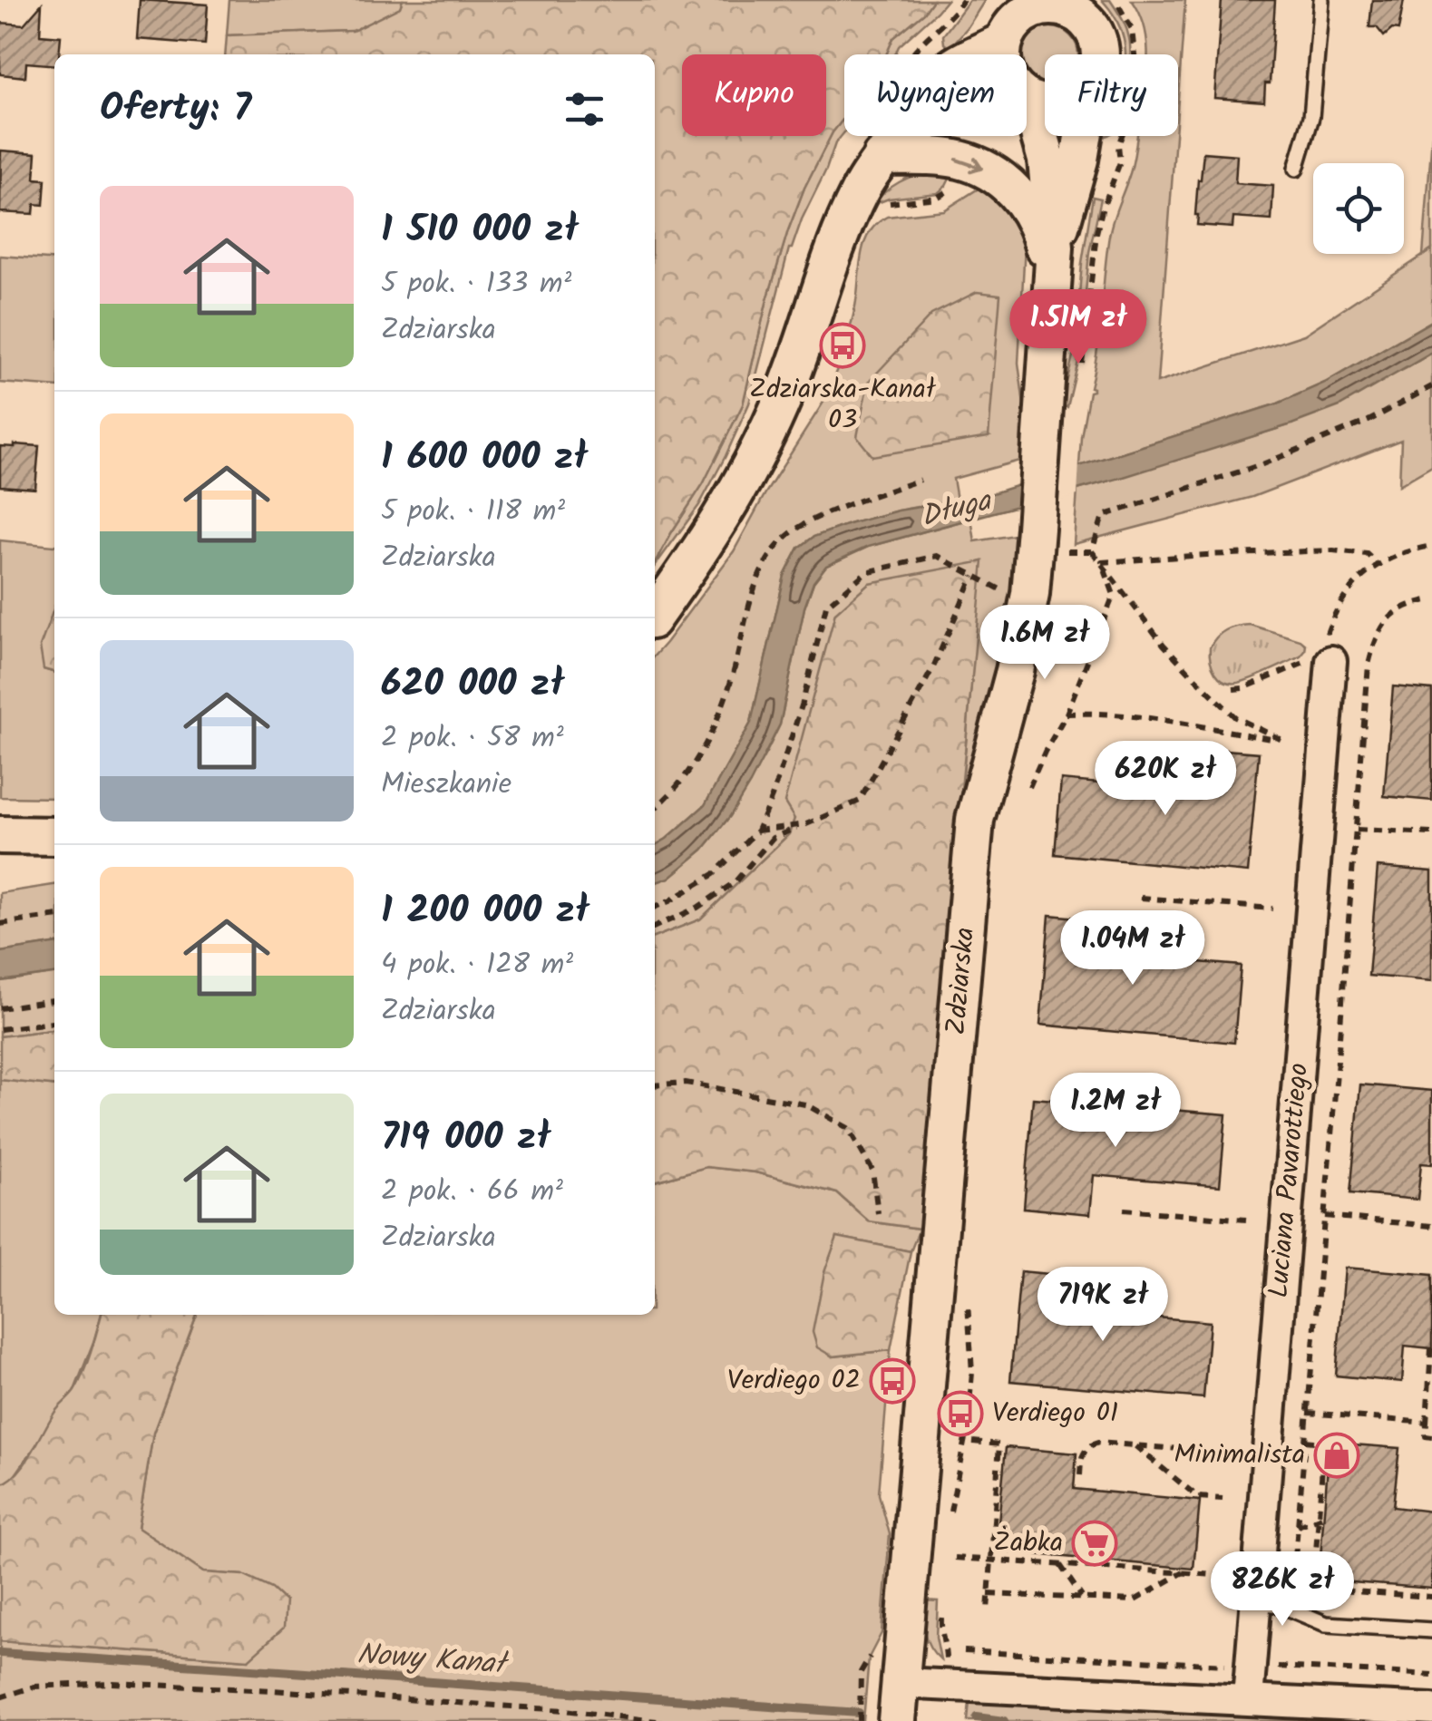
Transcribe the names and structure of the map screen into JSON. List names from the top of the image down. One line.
{"streets":{"street":["Zdziarska","Luciana Pavarottiego"]},"water":["Długa","Nowy Kanał"],"places":{"bus stop":["Zdziarska-Kanał 03","Verdiego 02","Verdiego 01"],"shop":["Minimalista"],"supermarket":["Żabka"]},"page":{"chip":["Kupno","Wynajem","Filtry"],"heading":"Oferty: 7","list":[{"name":"1 510 000 zł","note":"5 pok. · 133 m² · Zdziarska"},{"name":"1 600 000 zł","note":"5 pok. · 118 m² · Zdziarska"},{"name":"620 000 zł","note":"2 pok. · 58 m² · Mieszkanie"},{"name":"1 200 000 zł","note":"4 pok. · 128 m² · Zdziarska"},{"name":"719 000 zł","note":"2 pok. · 66 m² · Zdziarska"}],"price":["1.51M zł","1.6M zł","620K zł","1.04M zł","1.2M zł","719K zł","826K zł"]}}
